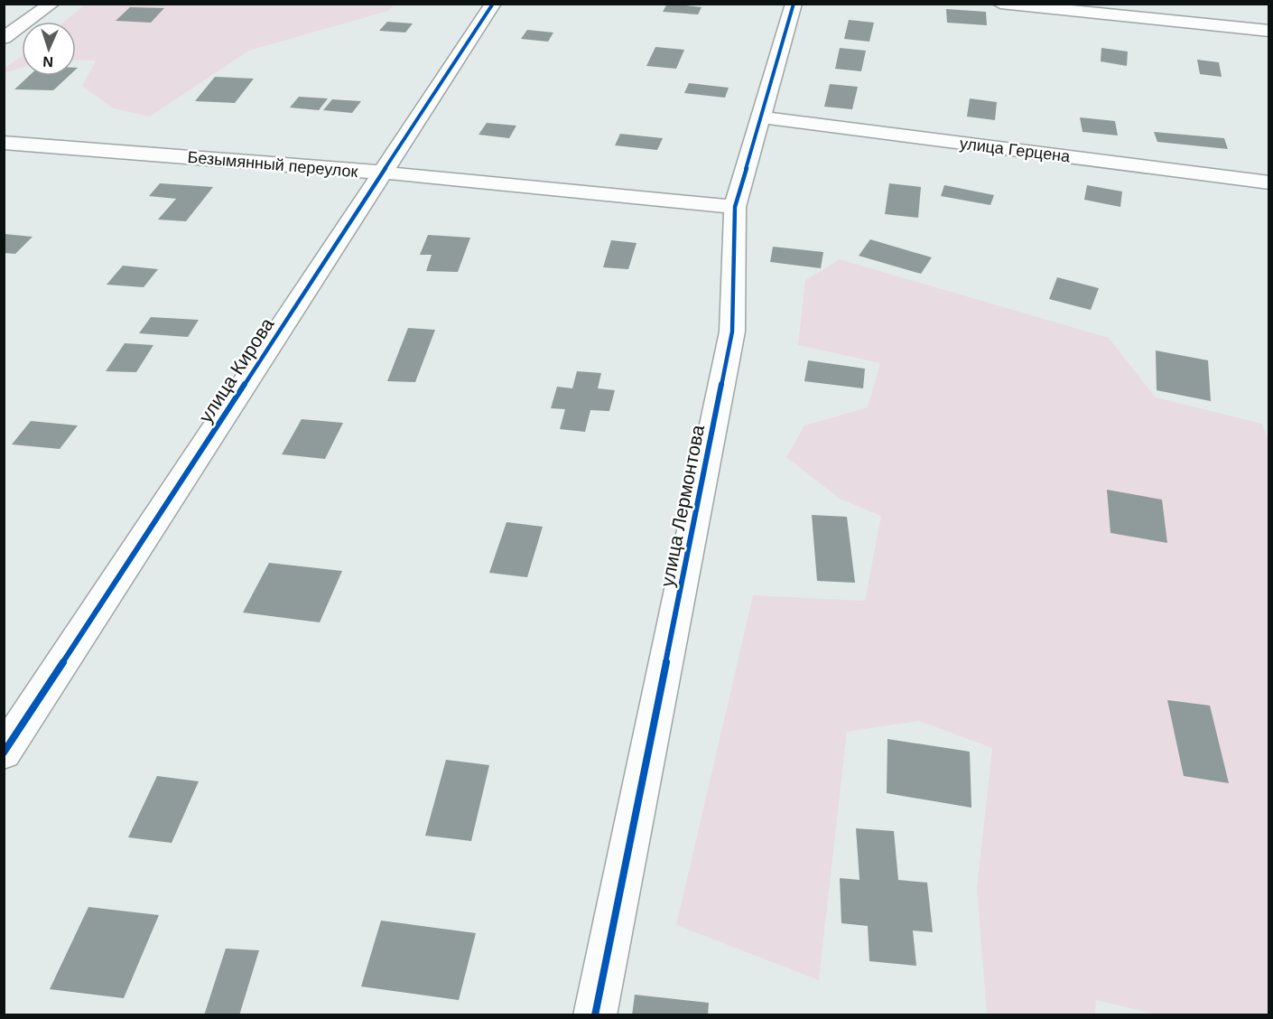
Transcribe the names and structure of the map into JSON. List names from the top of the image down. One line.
{"streets":{"street":["улица Герцена","Безымянный переулок","улица Кирова","улица Лермонтова"]},"crossings":[["улица Герцена","улица Лермонтова"],["Безымянный переулок","улица Кирова"],["Безымянный переулок","улица Лермонтова"]],"north":"bottom"}
